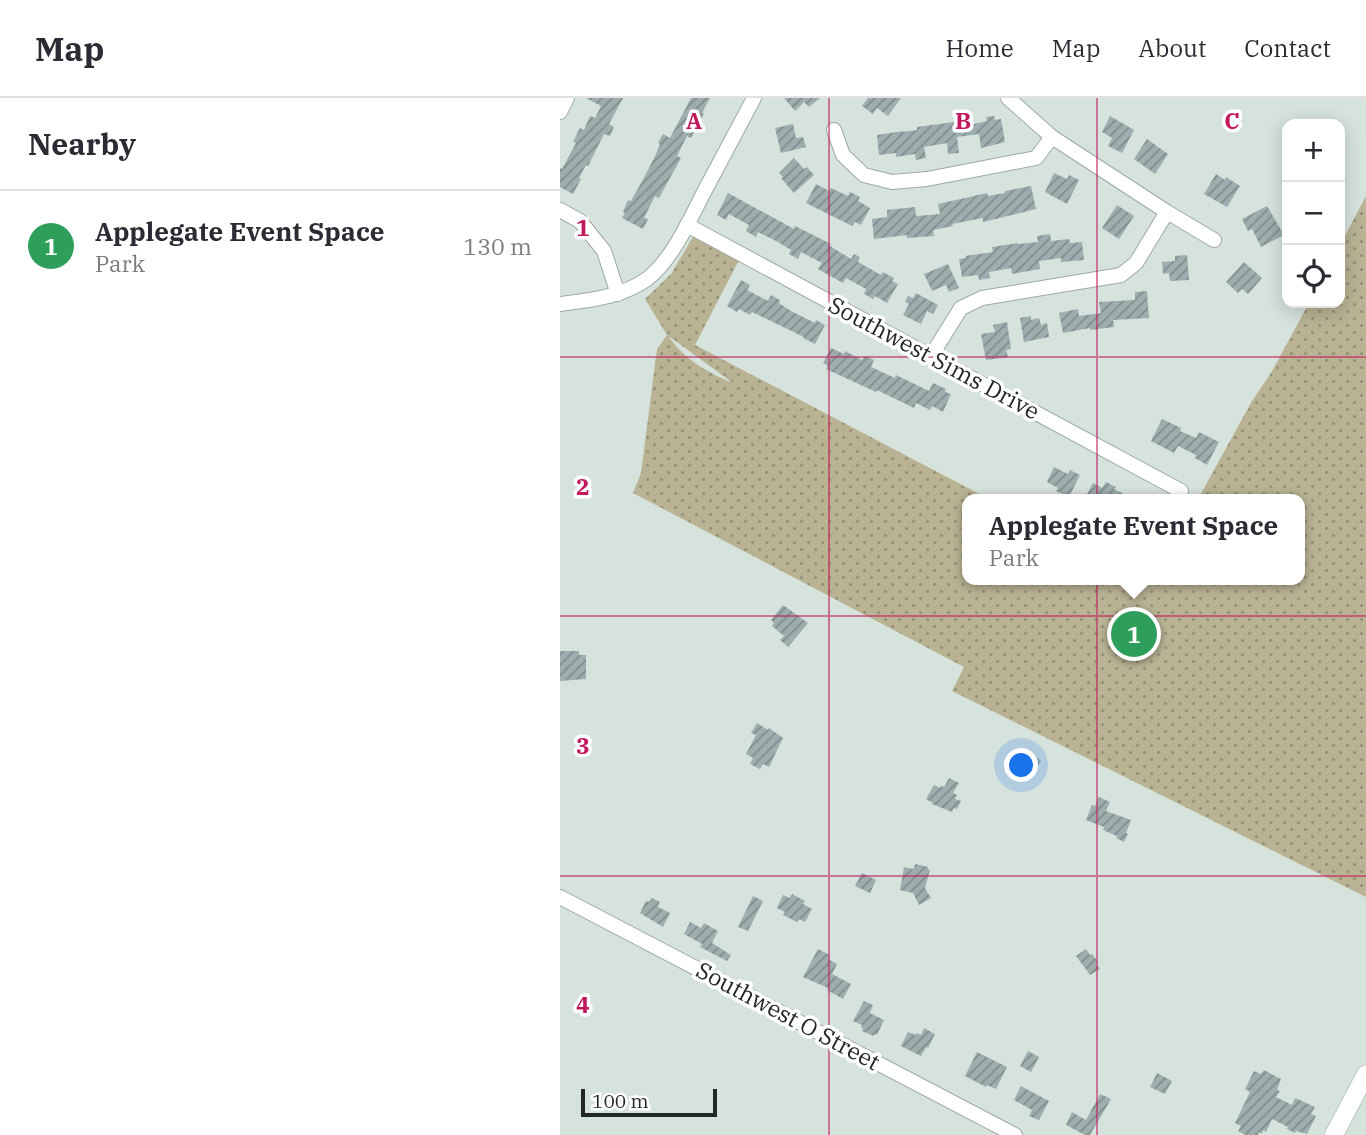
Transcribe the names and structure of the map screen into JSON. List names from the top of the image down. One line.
{"streets":{"street":["Southwest Sims Drive","Southwest O Street"]},"scale_bar":"100 m","page":{"header":"Map","nav":["Home","Map","About","Contact"],"heading":"Nearby","map_buttons":["+","−"],"list":[{"mark":"1","name":"Applegate Event Space","note":"Park","value":"130 m"}],"popup":["Applegate Event Space","Park"],"pins":"1","scale":"100 m"},"grid":{"columns":["A","B","C"],"rows":["1","2","3","4"]}}
